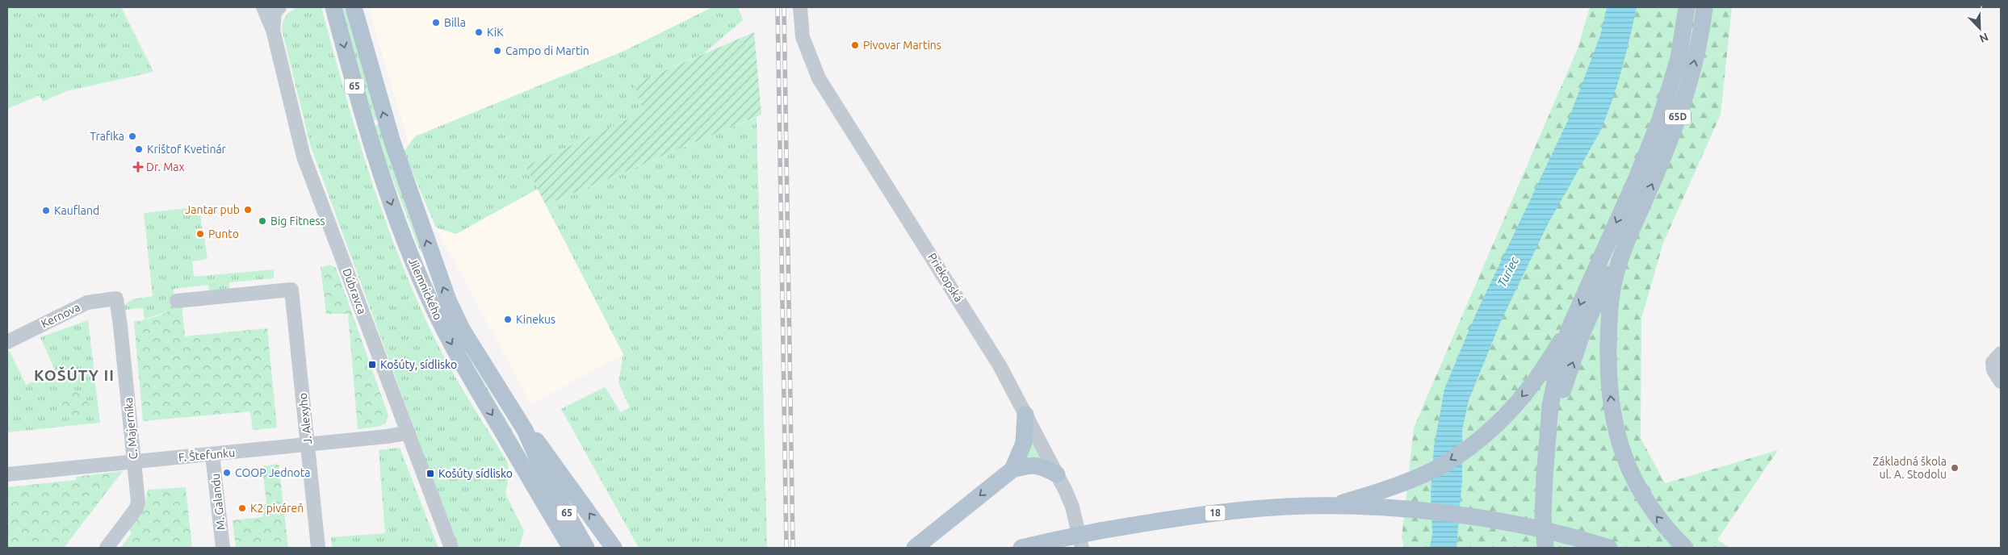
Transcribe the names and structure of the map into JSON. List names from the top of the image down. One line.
{"streets":{"main road":["65","65D","Jilemnického","18"],"street":["Priekopská","Dúbravca","Kernova","J. Alexyho","C. Majerníka","F. Štefunku","M. Galandu"]},"crossings":[["Dúbravca","F. Štefunku"],["Kernova","C. Majerníka"],["J. Alexyho","F. Štefunku"],["C. Majerníka","F. Štefunku"],["F. Štefunku","M. Galandu"]],"districts":["KOŠÚTY II"],"water":["Turiec"],"places":{"other":["Billa","KiK","Pivovar Martins","Campo di Martin","Trafika","Krištof Kvetinár","Jantar pub","Kaufland","Big Fitness","Punto","Kinekus","Základná škola ul. A. Stodolu","COOP Jednota","K2 piváreň"],"health":["Dr. Max"],"transit":["Košúty, sídlisko","Košúty sídlisko"]},"north":"bottom right"}
